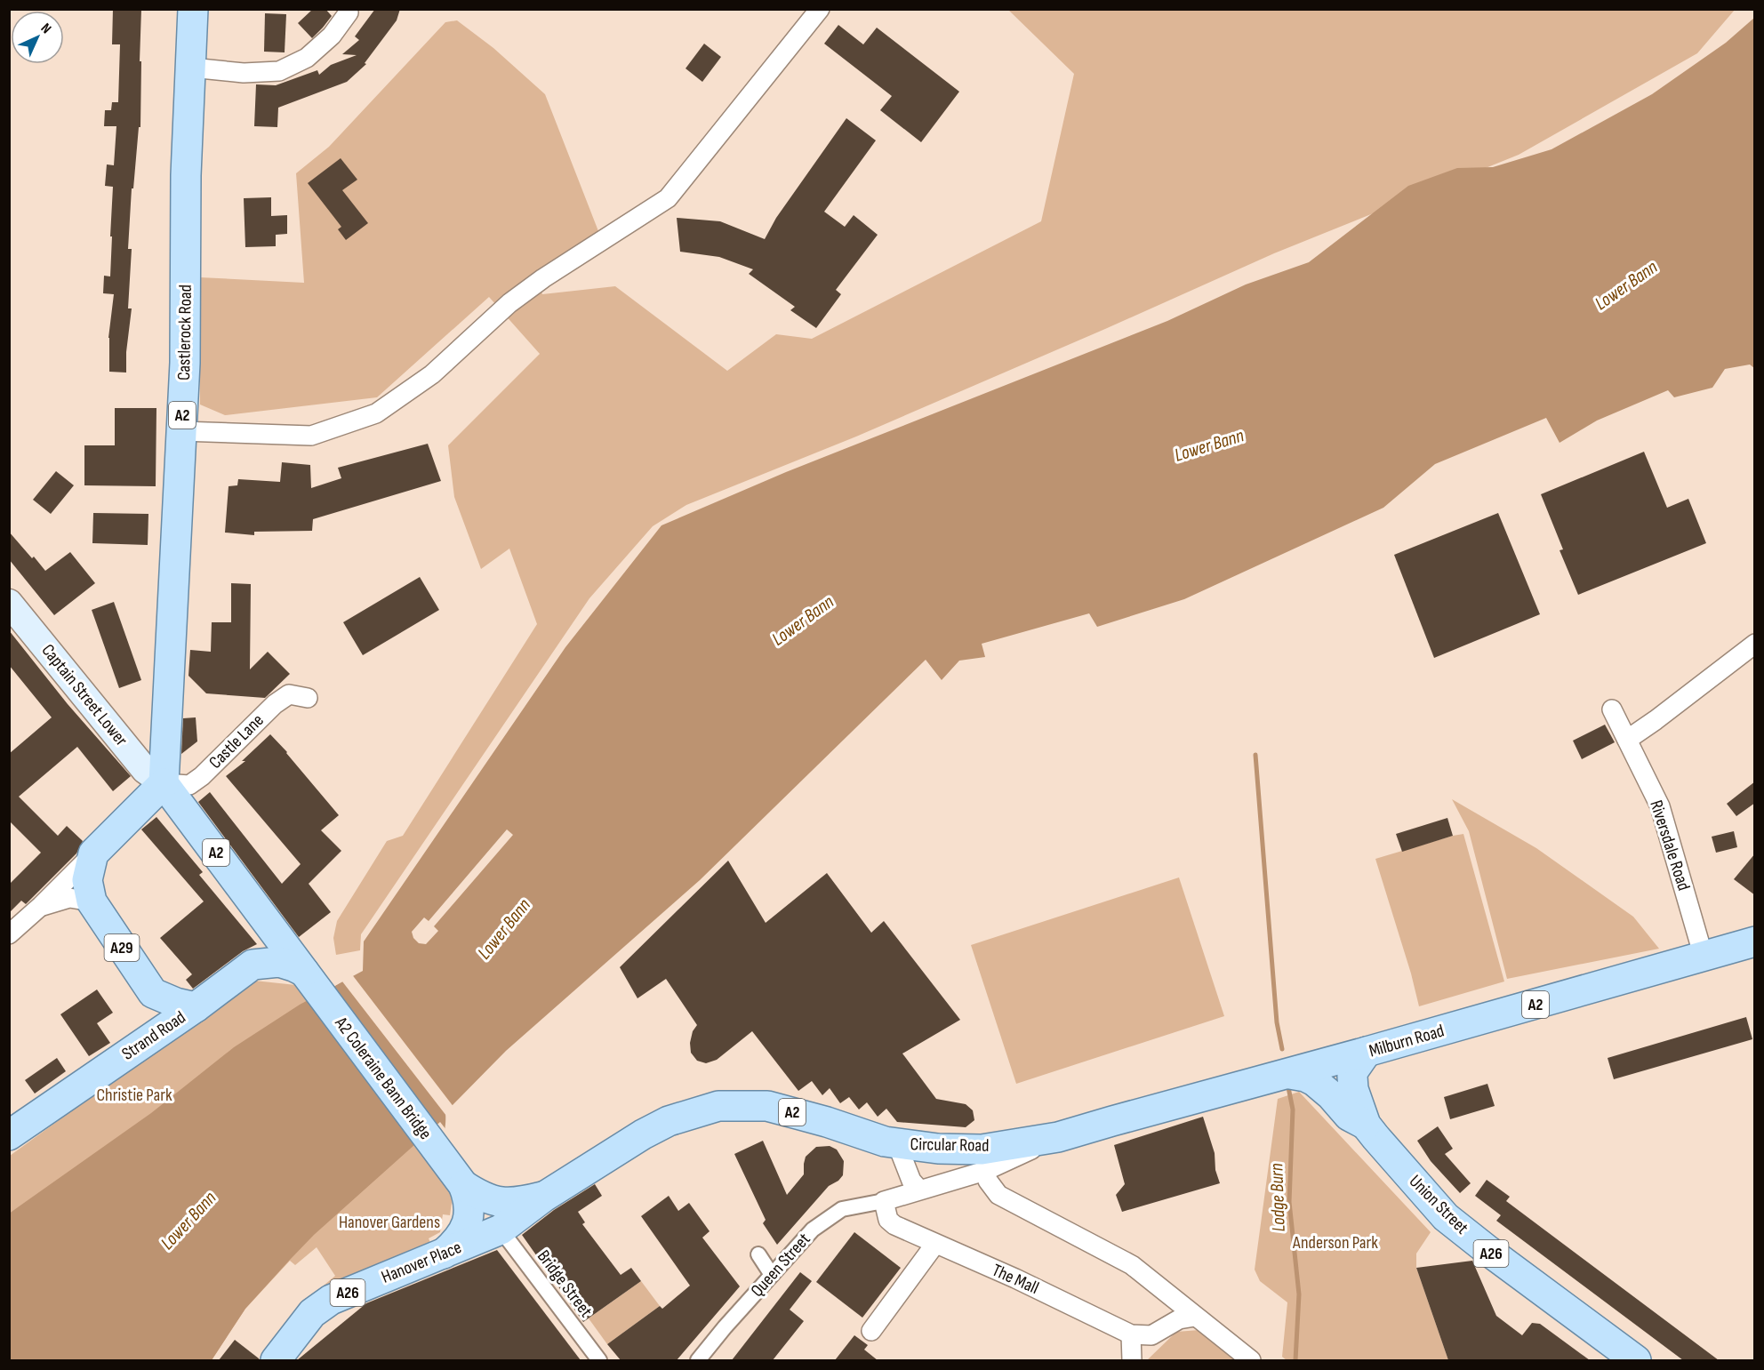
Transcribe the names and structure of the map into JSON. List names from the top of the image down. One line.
{"streets":{"main road":["Castlerock Road","A2","Captain Street Lower","A29","Strand Road","Milburn Road","A2 Coleraine Bann Bridge","Circular Road","Union Street","A26","Hanover Place"],"street":["Castle Lane","Riversdale Road","Queen Street","The Mall","Bridge Street"]},"crossings":[["Castlerock Road","A2"],["Castlerock Road","Captain Street Lower"],["Castlerock Road","Castle Lane"],["A2","Captain Street Lower"],["A2","Castle Lane"],["A2","Strand Road"],["A2","A2 Coleraine Bann Bridge"],["A2","Circular Road"],["A2","Hanover Place"],["A2","Bridge Street"],["Captain Street Lower","Castle Lane"],["Riversdale Road","Milburn Road"],["Strand Road","A2 Coleraine Bann Bridge"],["Milburn Road","Circular Road"],["Milburn Road","Union Street"],["Milburn Road","A26"],["Circular Road","Hanover Place"],["Circular Road","Bridge Street"],["Union Street","A26"],["Hanover Place","Bridge Street"],["Queen Street","The Mall"]],"water":["Lower Bann","Lodge Burn"],"parks":["Christie Park","Hanover Gardens","Anderson Park"],"north":"top right"}
